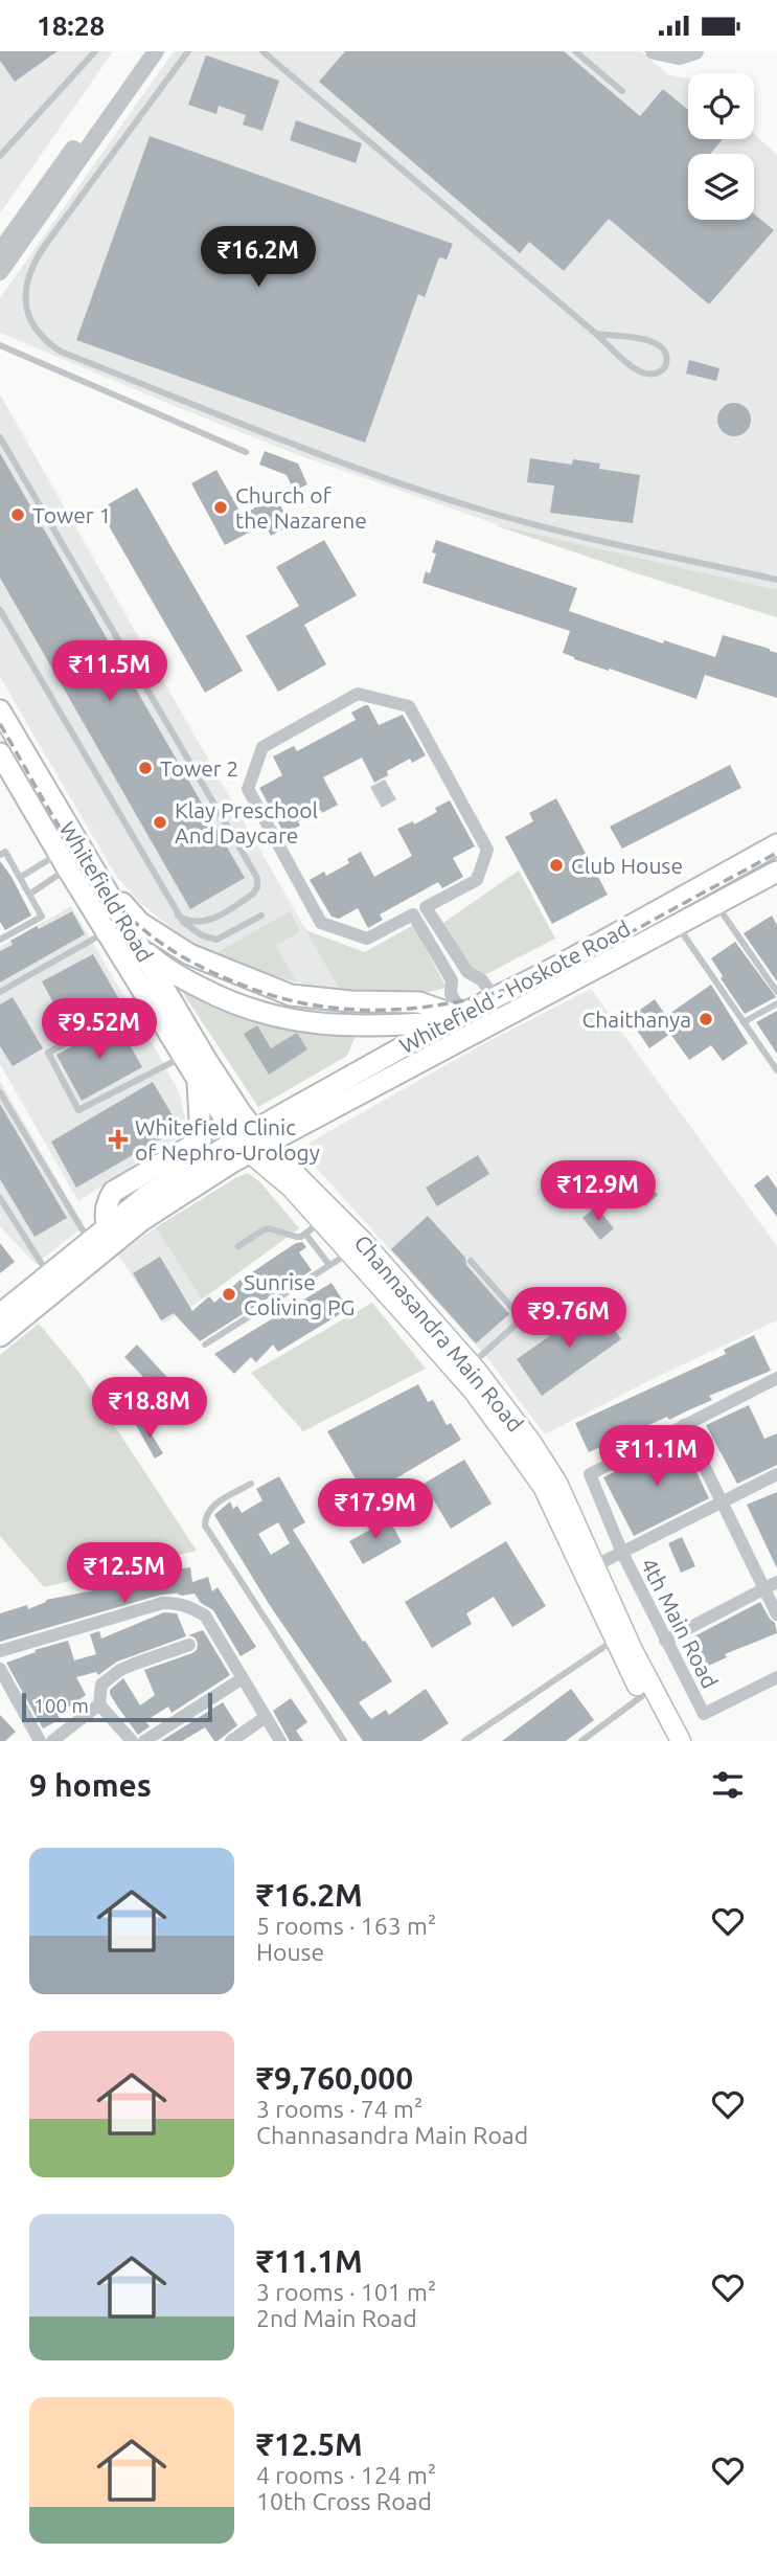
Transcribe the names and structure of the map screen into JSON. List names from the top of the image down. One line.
{"streets":{"main road":["Whitefield Road","Whitefield - Hoskote Road","Channasandra Main Road"],"street":["4th Main Road"]},"crossings":[["Whitefield Road","Whitefield - Hoskote Road"],["Whitefield Road","Channasandra Main Road"],["Whitefield - Hoskote Road","Channasandra Main Road"]],"places":{"other":["Church of the Nazarene","Tower 1","Tower 2","Klay Preschool And Daycare","Club House","Chaithanya","Sunrise Coliving PG"],"health":["Whitefield Clinic of Nephro-Urology"]},"scale_bar":"100 m","page":{"status":"18:28","price":["₹16.2M","₹11.5M","₹9.52M","₹12.9M","₹9.76M","₹18.8M","₹11.1M","₹17.9M","₹12.5M"],"scale":"100 m","heading":"9 homes","list":[{"name":"₹16.2M","note":"5 rooms · 163 m² · House"},{"name":"₹9,760,000","note":"3 rooms · 74 m² · Channasandra Main Road"},{"name":"₹11.1M","note":"3 rooms · 101 m² · 2nd Main Road"},{"name":"₹12.5M","note":"4 rooms · 124 m² · 10th Cross Road"}]}}
